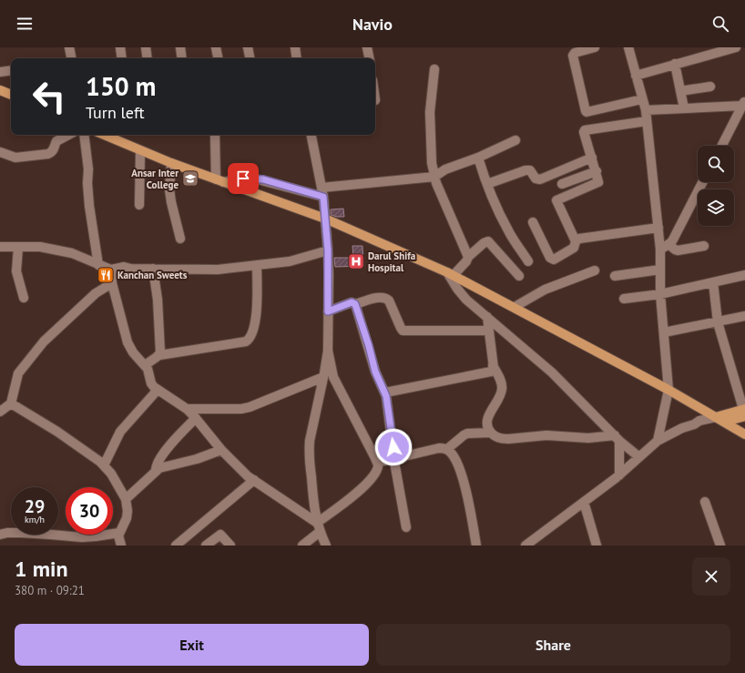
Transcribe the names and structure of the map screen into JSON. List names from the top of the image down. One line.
{"places":{"school or university":["Ansar Inter College"],"hospital":["Darul Shifa Hospital"],"restaurant":["Kanchan Sweets"]},"page":{"header":"Navio","turn":["150 m","Turn left"],"speed":"29 km/h","limit":"30","heading":["1 min","380 m · 09:21"],"buttons":["Exit","Share"]}}
